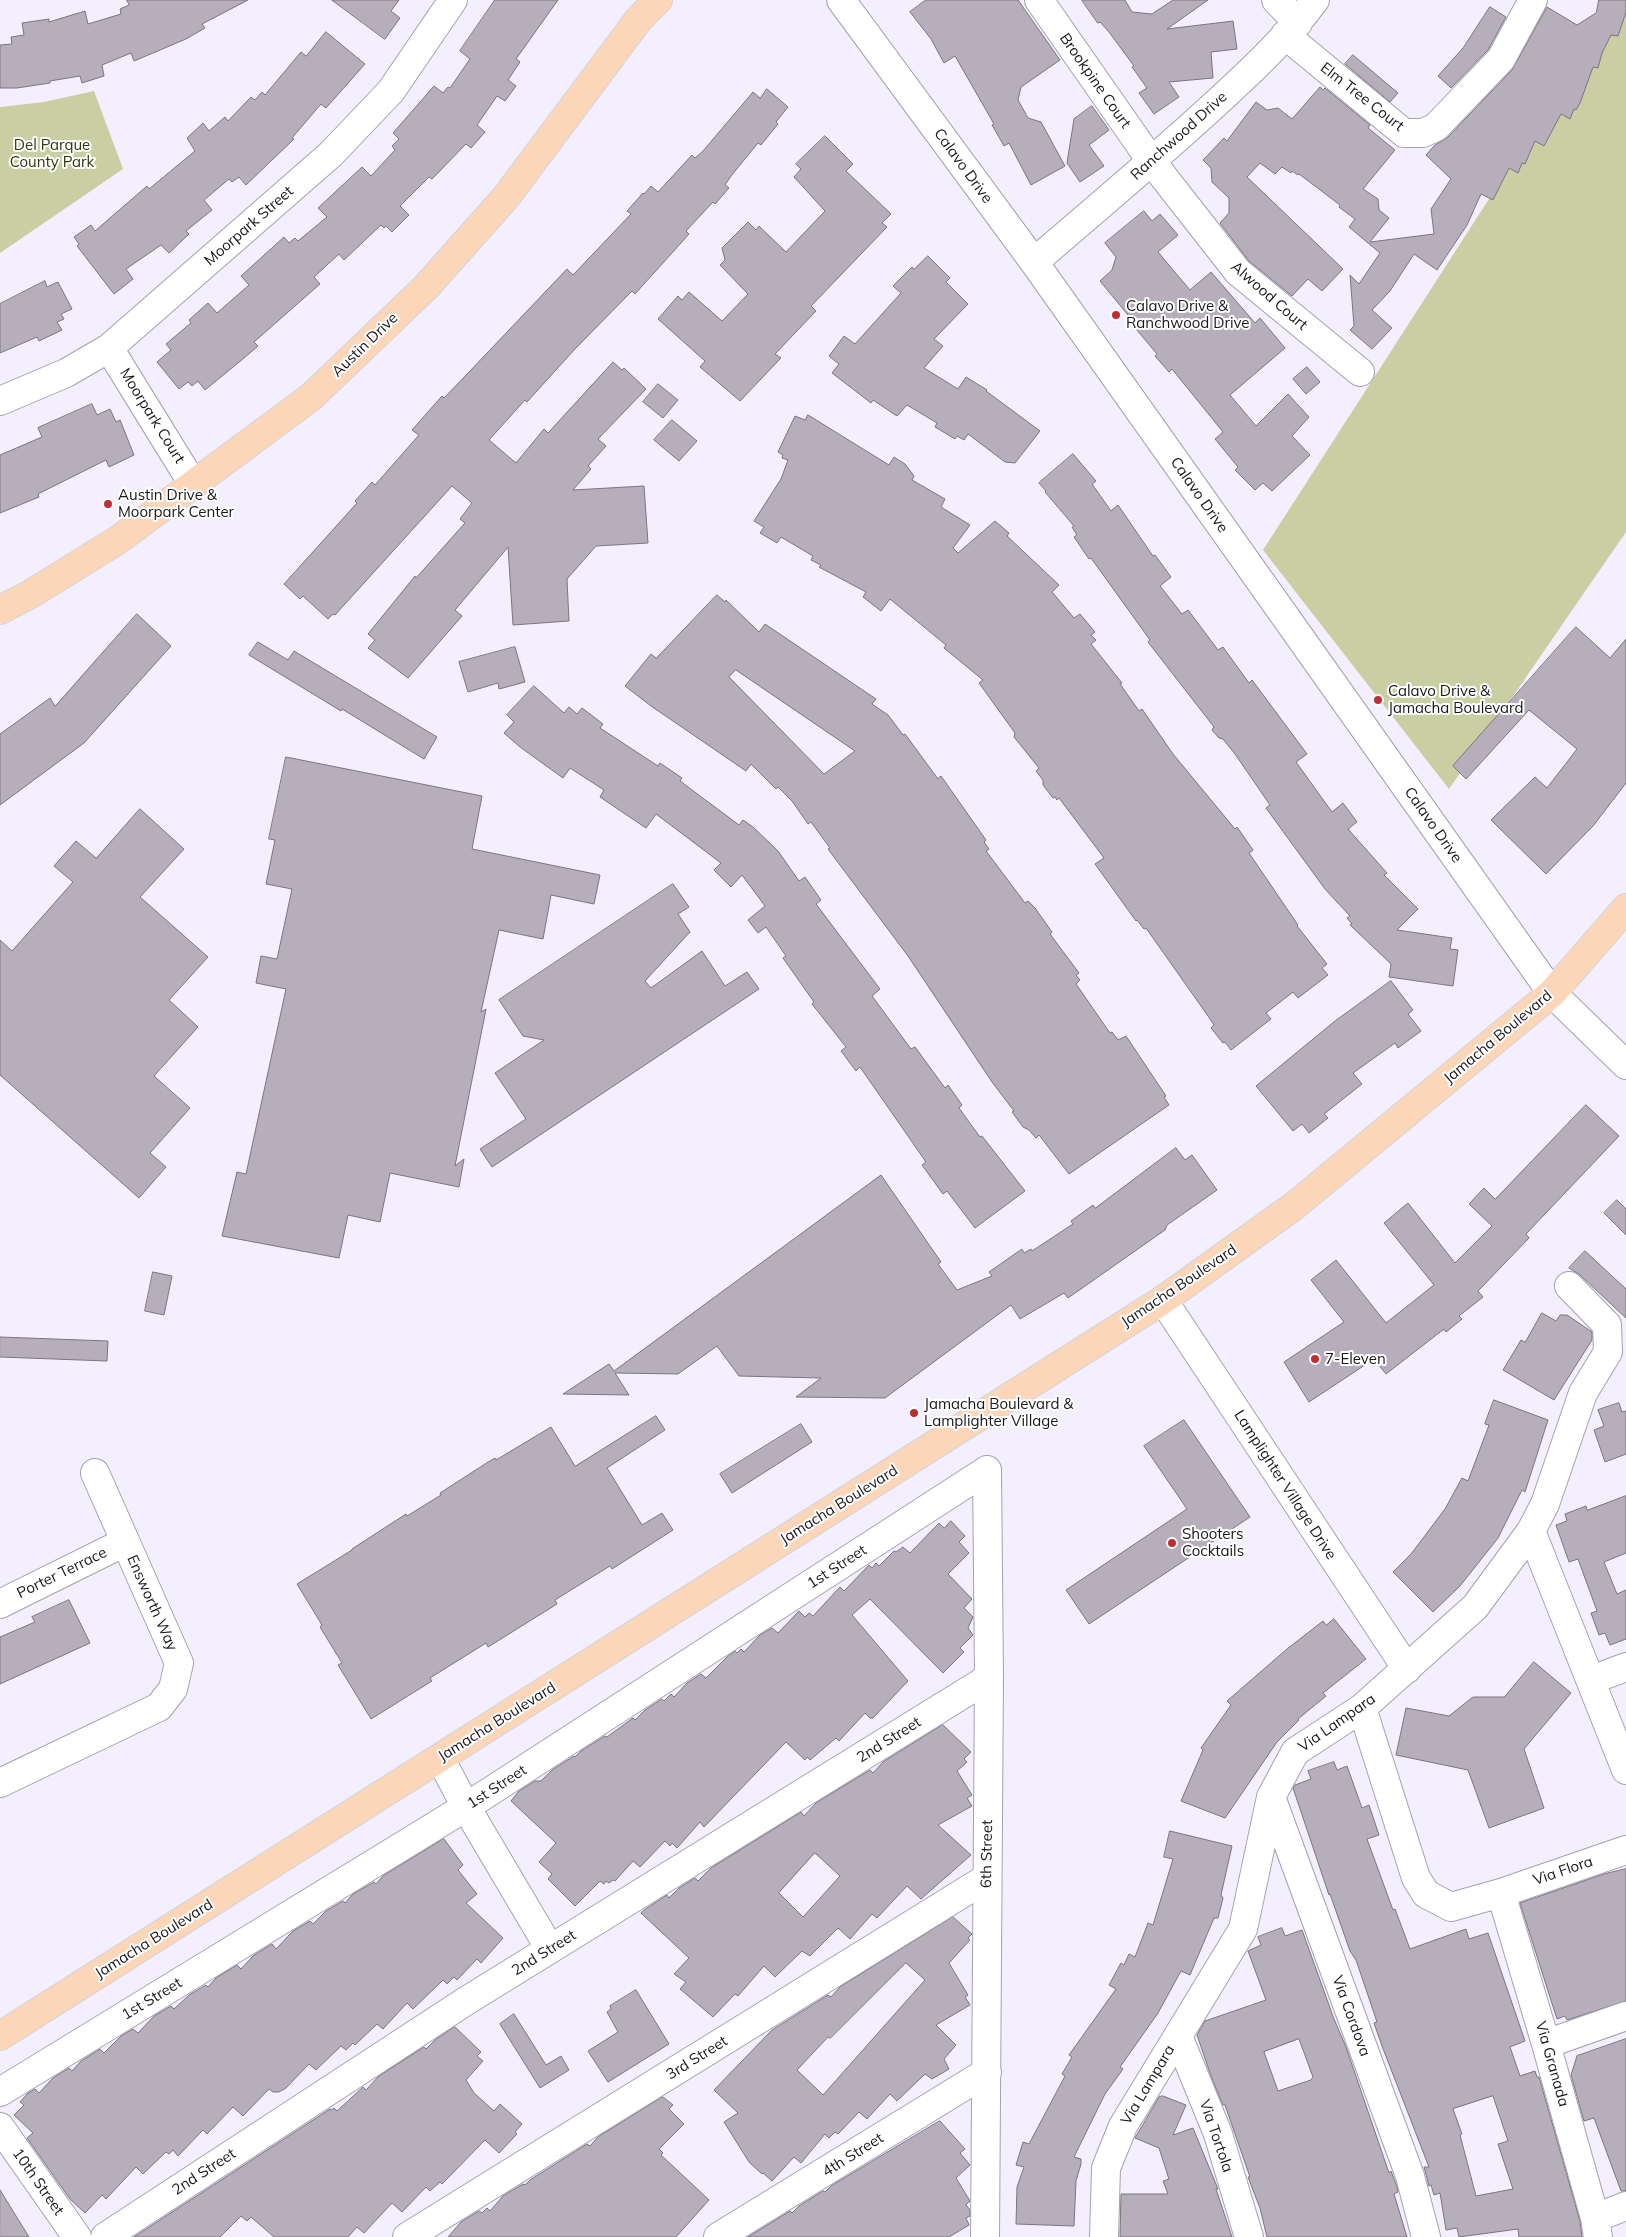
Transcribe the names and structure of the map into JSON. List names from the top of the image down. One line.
{"streets":{"main road":["Austin Drive","Jamacha Boulevard"],"street":["Brookpine Court","Elm Tree Court","Ranchwood Drive","Calavo Drive","Moorpark Street","Alwood Court","Moorpark Court","Lamplighter Village Drive","1st Street","Porter Terrace","Ensworth Way","Via Lampara","2nd Street","6th Street","Via Flora","Via Cordova","3rd Street","Via Granada","Via Tortola","4th Street","10th Street"]},"crossings":[["Brookpine Court","Ranchwood Drive"],["Brookpine Court","Alwood Court"],["Elm Tree Court","Ranchwood Drive"],["Ranchwood Drive","Calavo Drive"],["Ranchwood Drive","Alwood Court"],["Calavo Drive","Jamacha Boulevard"],["Moorpark Street","Moorpark Court"],["Austin Drive","Moorpark Court"],["Jamacha Boulevard","Lamplighter Village Drive"],["Lamplighter Village Drive","Via Lampara"],["1st Street","6th Street"],["Porter Terrace","Ensworth Way"],["Via Lampara","Via Cordova"],["Via Lampara","Via Tortola"],["2nd Street","6th Street"],["6th Street","3rd Street"],["6th Street","4th Street"],["Via Flora","Via Granada"]],"parks":["Del Parque County Park"],"places":["Calavo Drive & Ranchwood Drive","Austin Drive & Moorpark Center","Calavo Drive & Jamacha Boulevard","7-Eleven","Jamacha Boulevard & Lamplighter Village","Shooters Cocktails"]}
